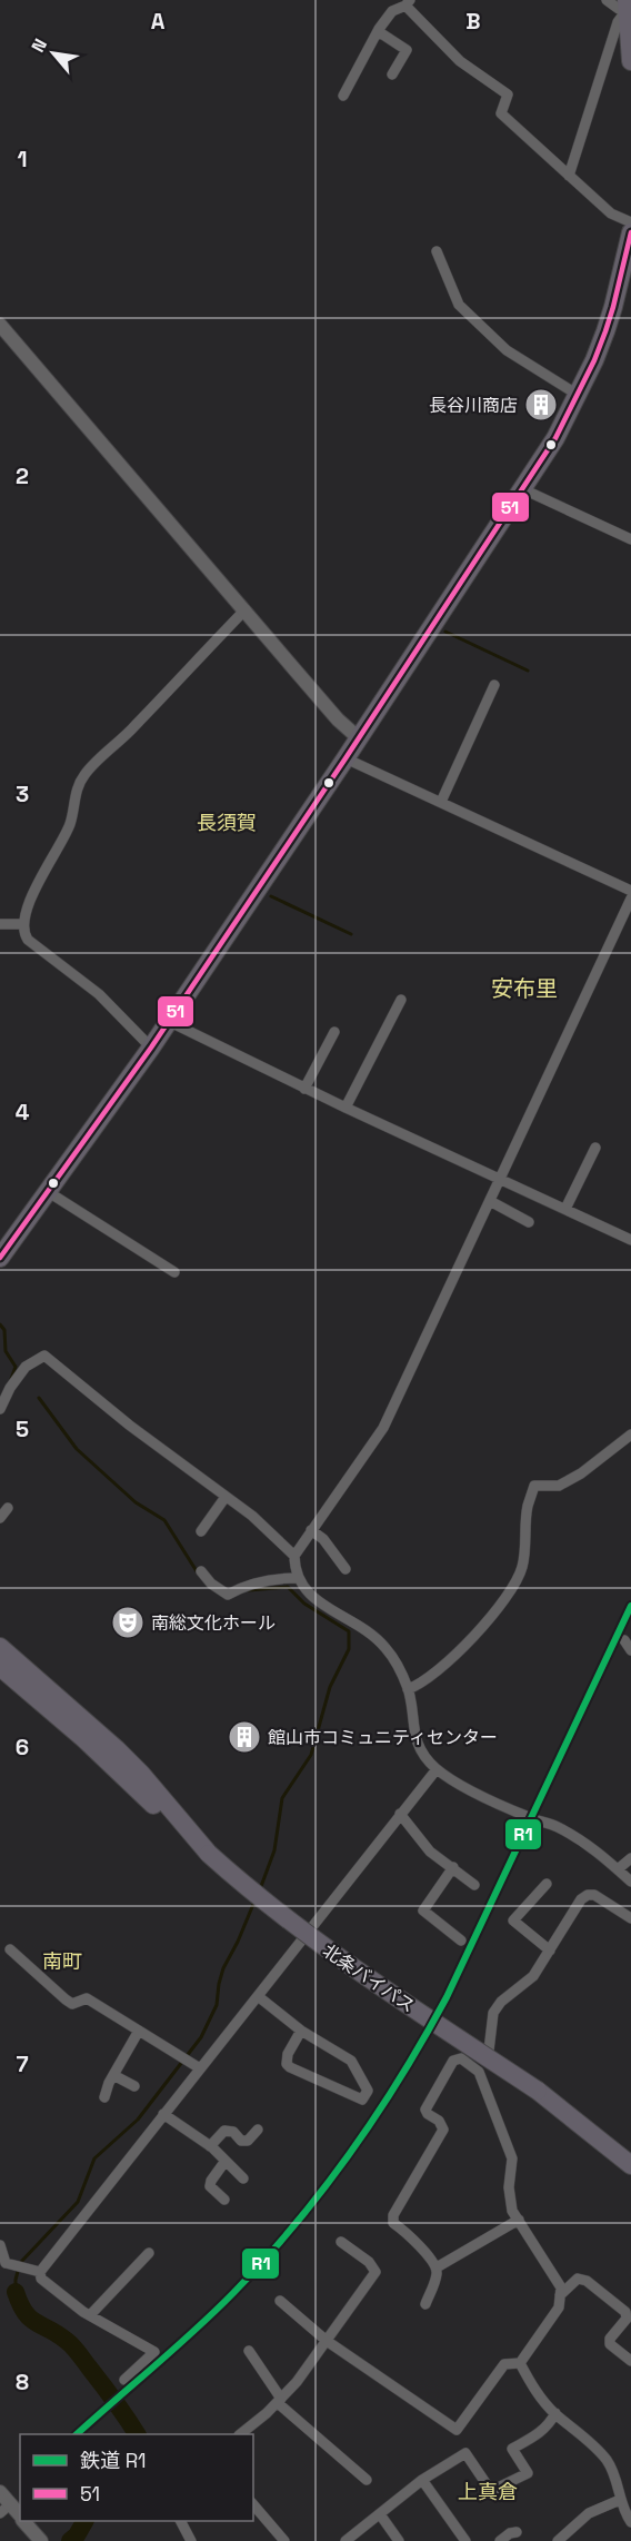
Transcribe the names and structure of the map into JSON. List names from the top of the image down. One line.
{"streets":{"highway":["北条バイパス"]},"districts":["長須賀","安布里","南町","上真倉"],"places":{"building":["長谷川商店","館山市コミュニティセンター"],"theatre":["南総文化ホール"]},"lines":["transit line 51","rail line R1"],"legend":["鉄道 R1","51"],"north":"top left","grid":{"columns":["A","B"],"rows":["1","2","3","4","5","6","7","8"]}}
